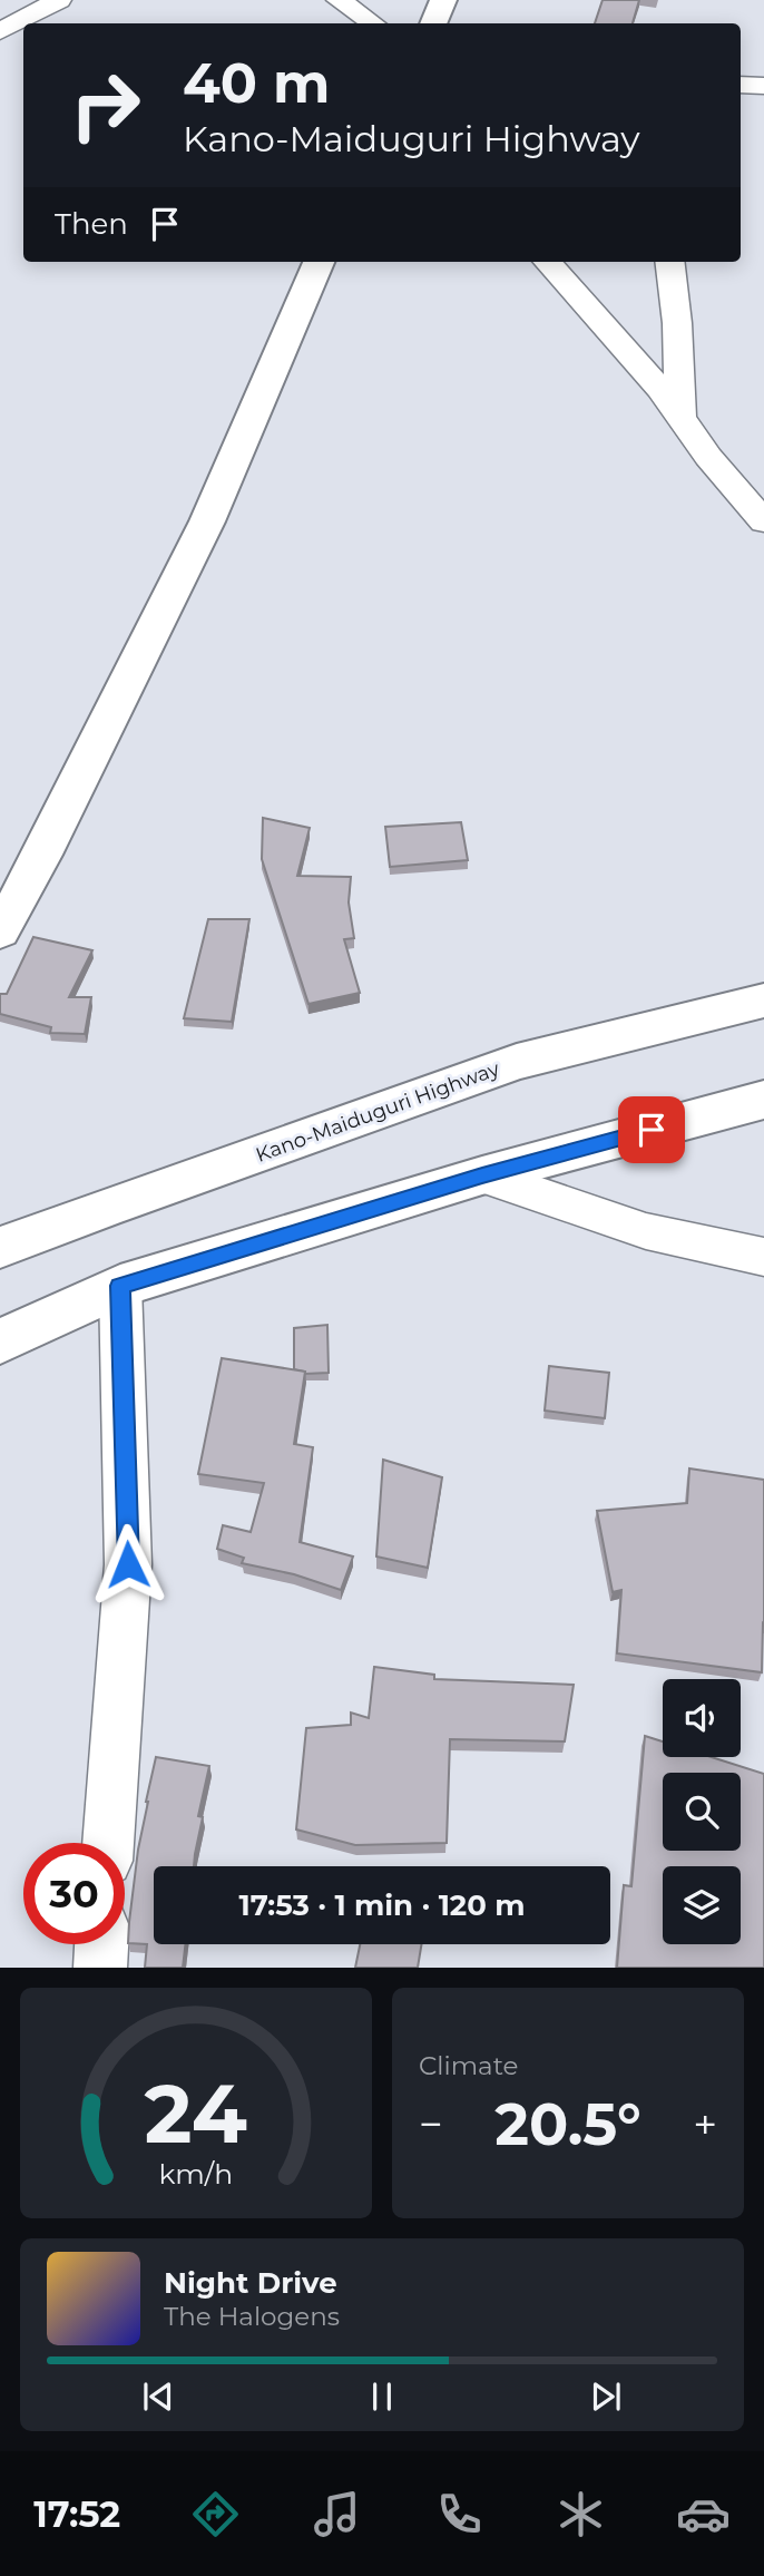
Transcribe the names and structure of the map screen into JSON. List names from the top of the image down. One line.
{"streets":{"main road":["Kano-Maiduguri Highway"]},"page":{"turn":["40 m","Kano-Maiduguri Highway"],"then":"Then","limit":"30","trip":"17:53 · 1 min · 120 m","tile":"Climate","heat":["−","20.5°","+"],"song":["Night Drive","The Halogens"],"tabs":"17:52","gauge":["24","km/h"]}}
